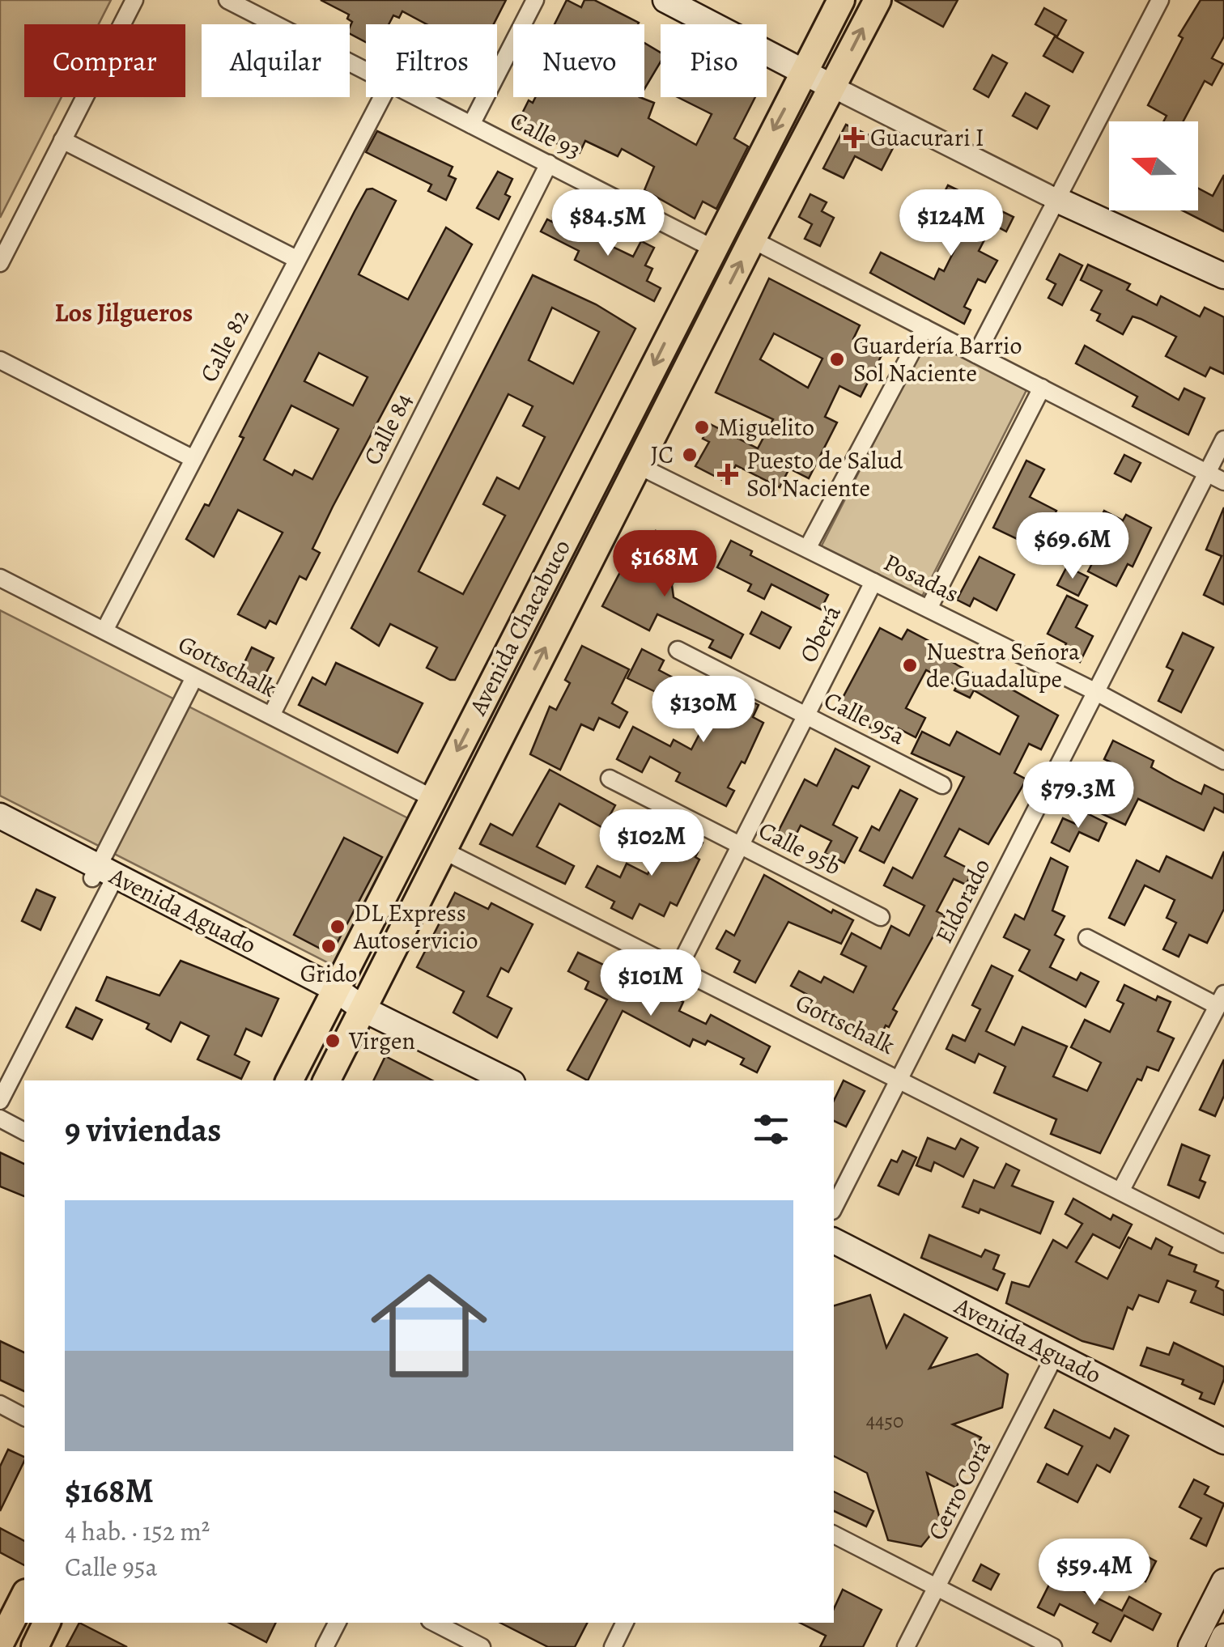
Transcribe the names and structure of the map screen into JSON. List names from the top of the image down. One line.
{"streets":{"main road":["Avenida Chacabuco","Avenida Aguado"],"street":["Calle 93","Calle 82","Calle 84","Posadas","Oberá","Gottschalk","Calle 95a","Calle 95b","Eldorado","Cerro Corá"]},"crossings":[["Calle 93","Calle 84"],["Calle 93","Avenida Chacabuco"],["Calle 82","Gottschalk"],["Calle 84","Gottschalk"],["Posadas","Avenida Chacabuco"],["Posadas","Oberá"],["Posadas","Eldorado"],["Avenida Chacabuco","Gottschalk"],["Avenida Chacabuco","Avenida Aguado"],["Oberá","Gottschalk"],["Oberá","Calle 95a"],["Oberá","Calle 95b"],["Gottschalk","Eldorado"],["Avenida Aguado","Cerro Corá"]],"districts":["Los Jilgueros"],"places":{"health":["Guacurari I","Puesto de Salud Sol Naciente"],"other":["Guardería Barrio Sol Naciente","Miguelito","JC","Nuestra Señora de Guadalupe","DL Express Autoservicio","Grido","Virgen"]},"house_numbers":["4450"],"north":"left","page":{"chip":["Comprar","Alquilar","Filtros","Nuevo","Piso"],"price":["$84.5M","$124M","$69.6M","$168M","$130M","$79.3M","$102M","$101M","$59.4M"],"heading":"9 viviendas","list":[{"name":"$168M","note":"4 hab. · 152 m² · Calle 95a"}]}}
